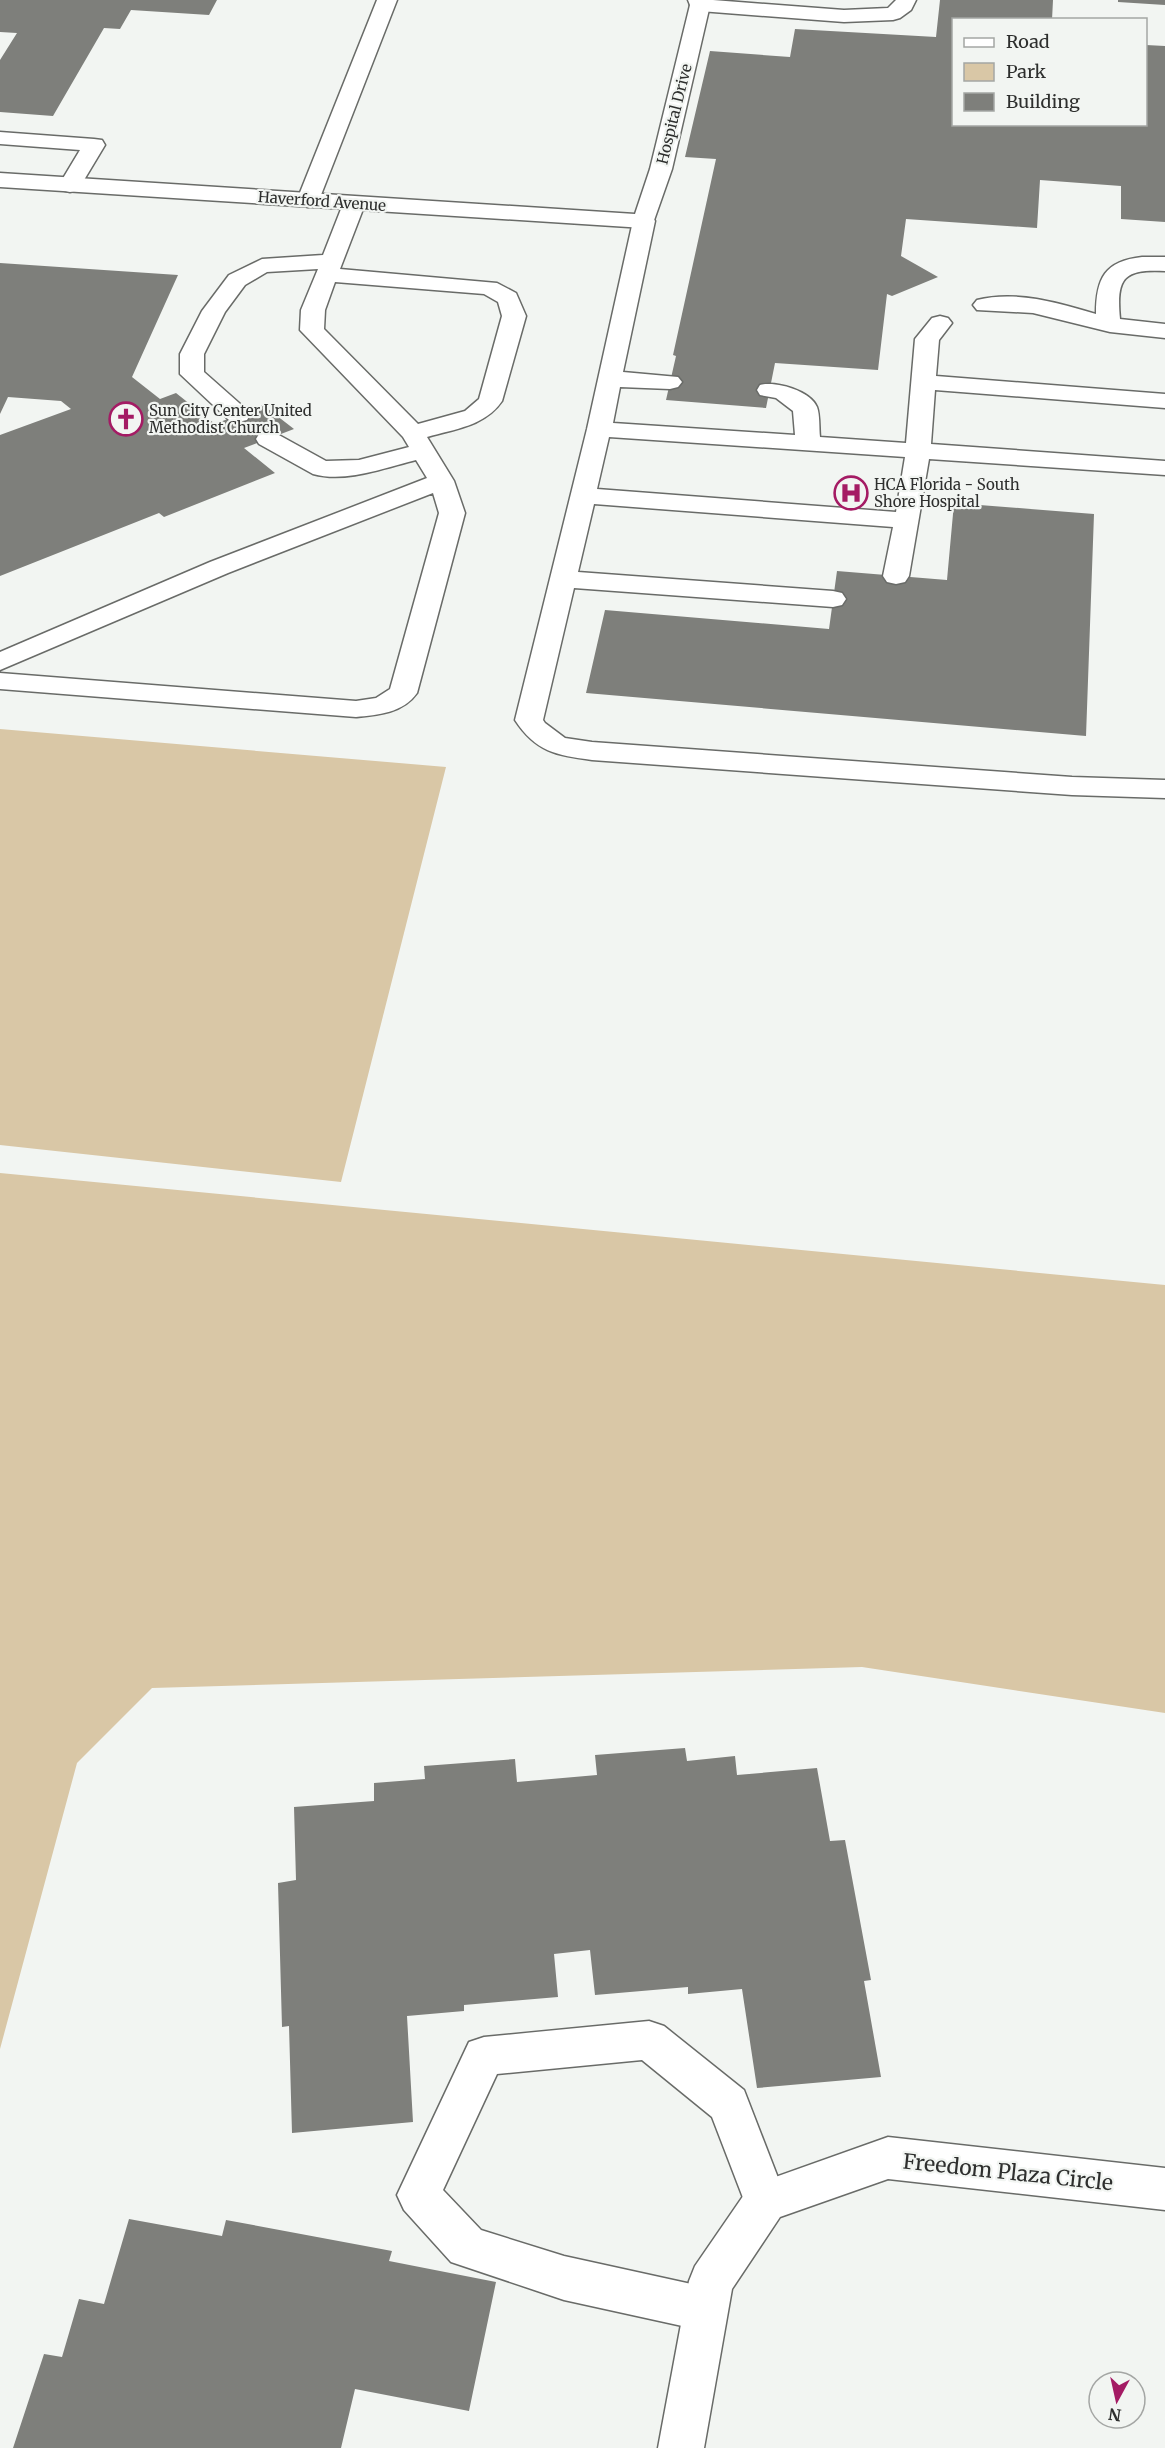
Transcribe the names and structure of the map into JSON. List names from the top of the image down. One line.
{"streets":{"street":["Hospital Drive","Haverford Avenue","Freedom Plaza Circle"]},"crossings":[["Hospital Drive","Haverford Avenue"]],"places":{"church":["Sun City Center United Methodist Church"],"hospital":["HCA Florida - South Shore Hospital"]},"legend":["Road","Park","Building"],"north":"bottom"}
